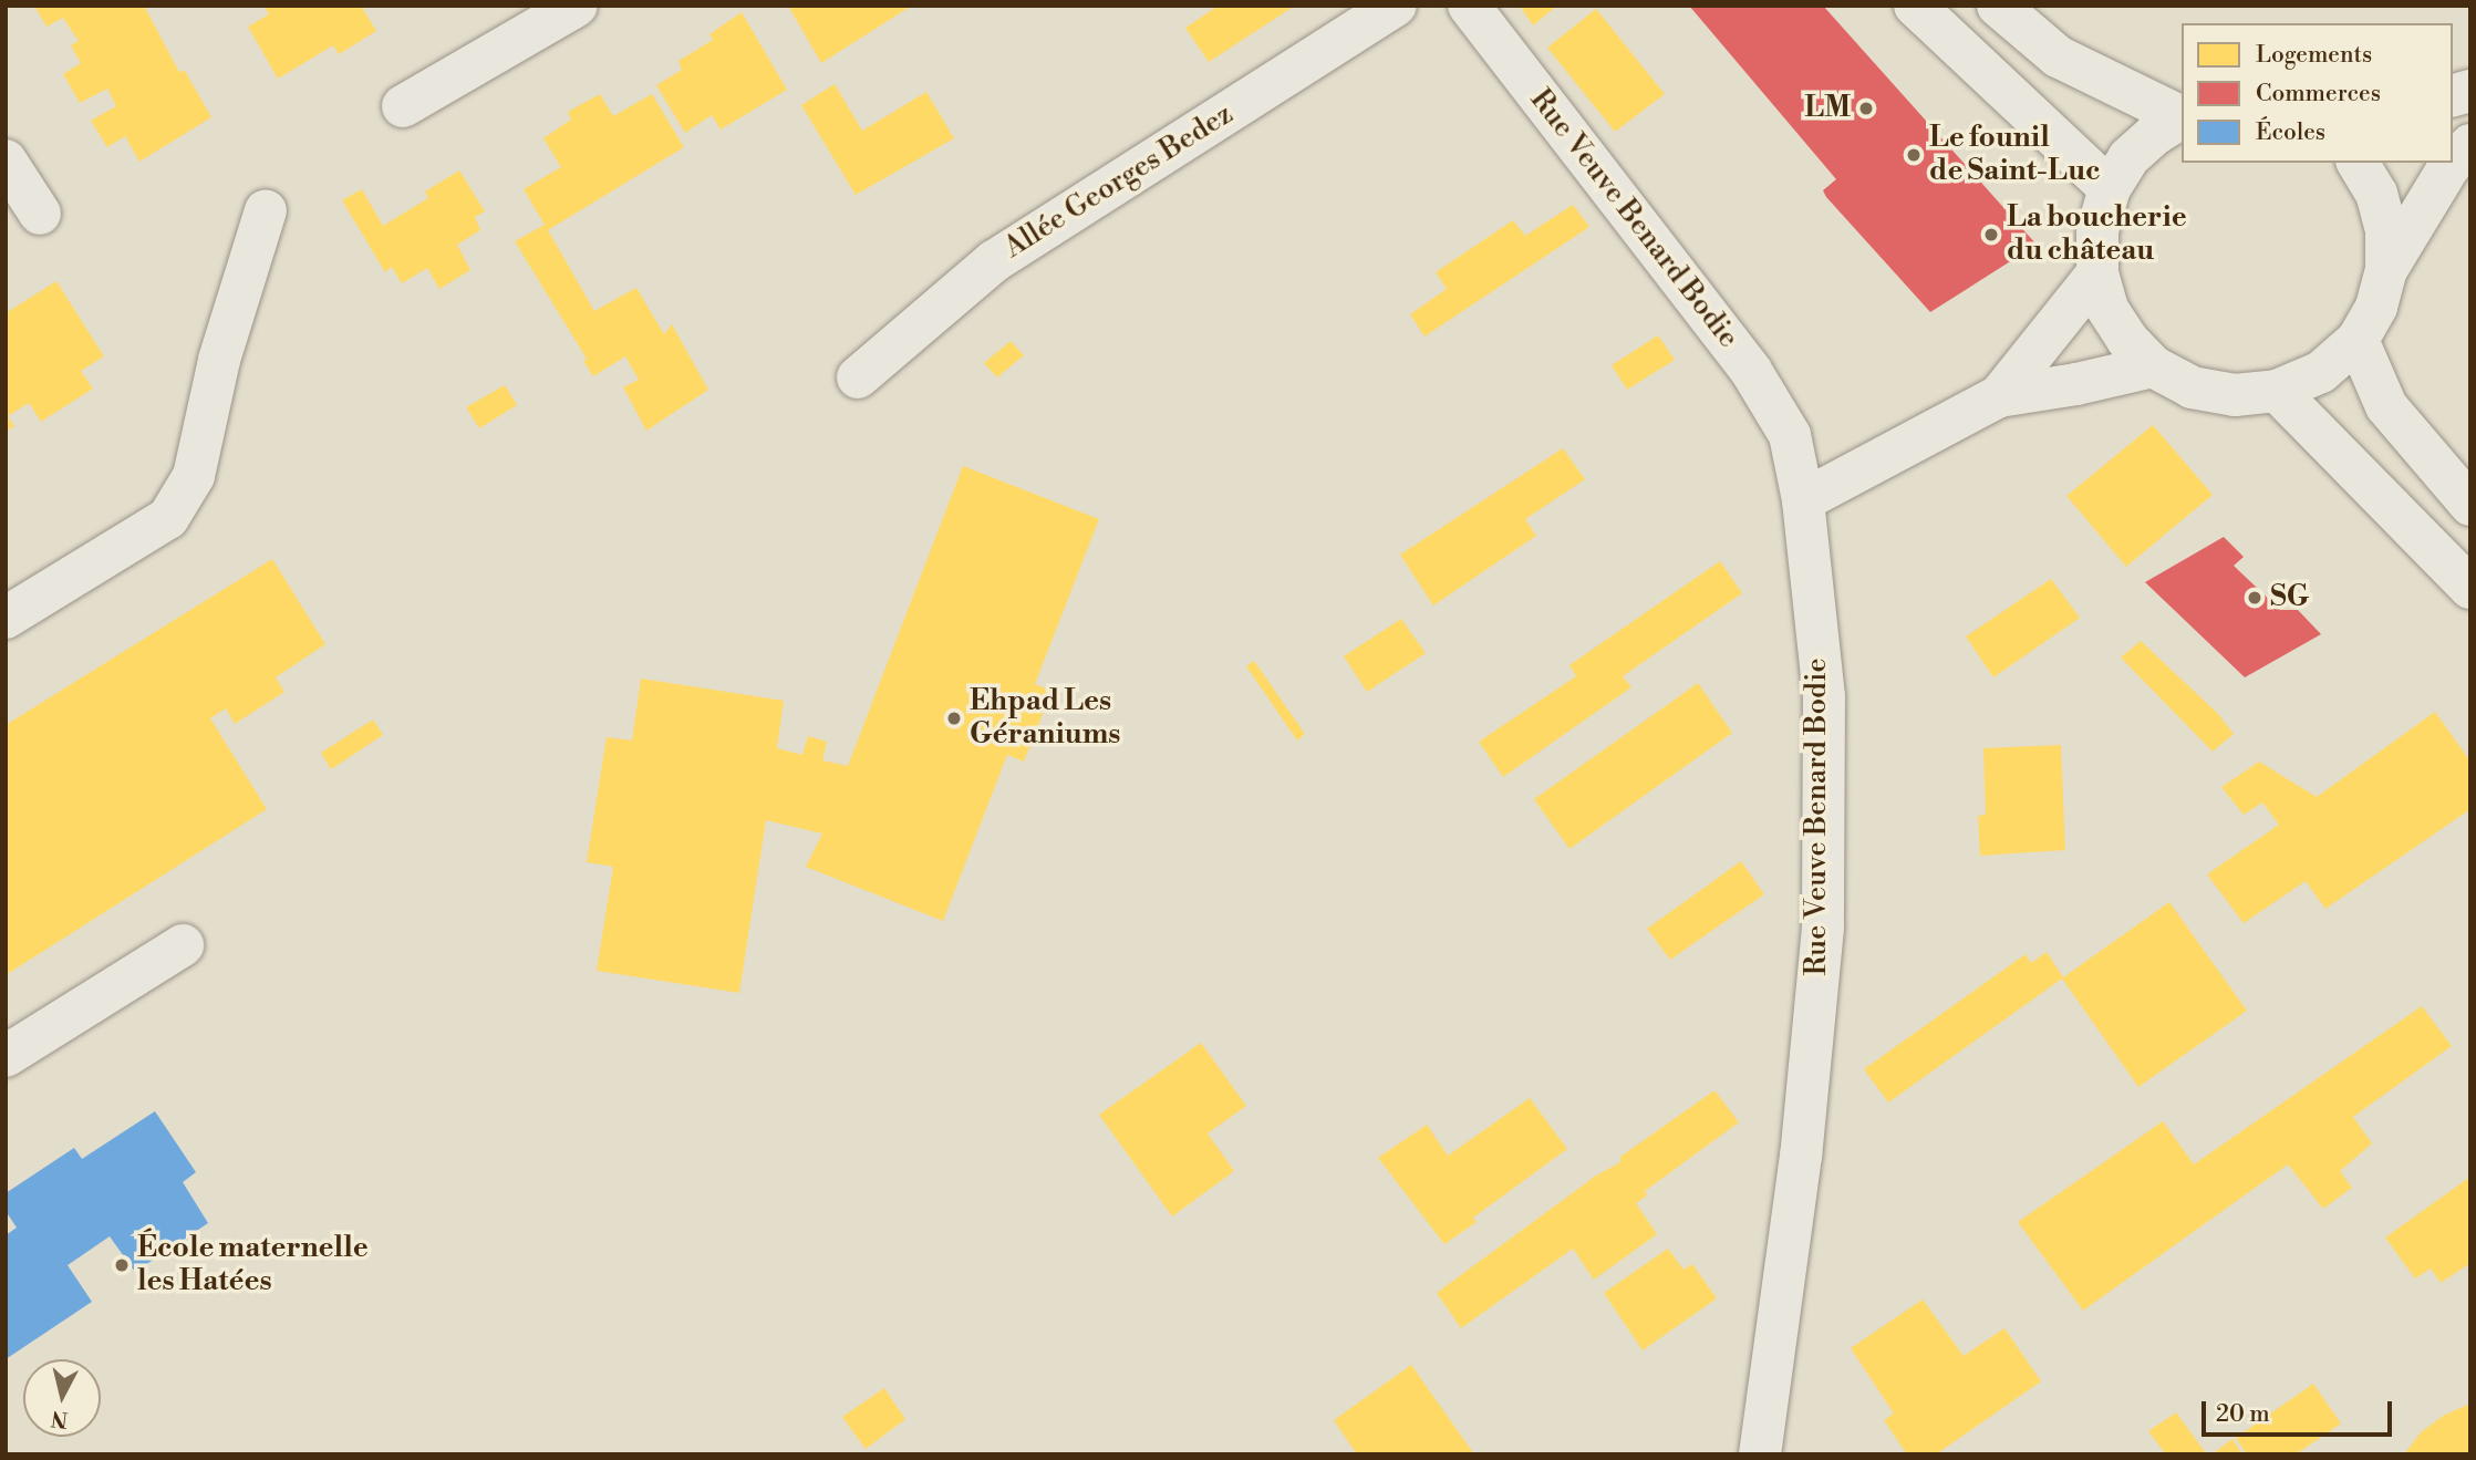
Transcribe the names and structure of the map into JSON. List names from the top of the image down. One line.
{"streets":{"street":["Allée Georges Bedez","Rue Veuve Benard Bodie"]},"places":["LM","Le founil de Saint-Luc","La boucherie du château","SG","Ehpad Les Géraniums","École maternelle les Hatées"],"legend":["Logements","Commerces","Écoles"],"scale_bar":"20 m","north":"bottom"}
